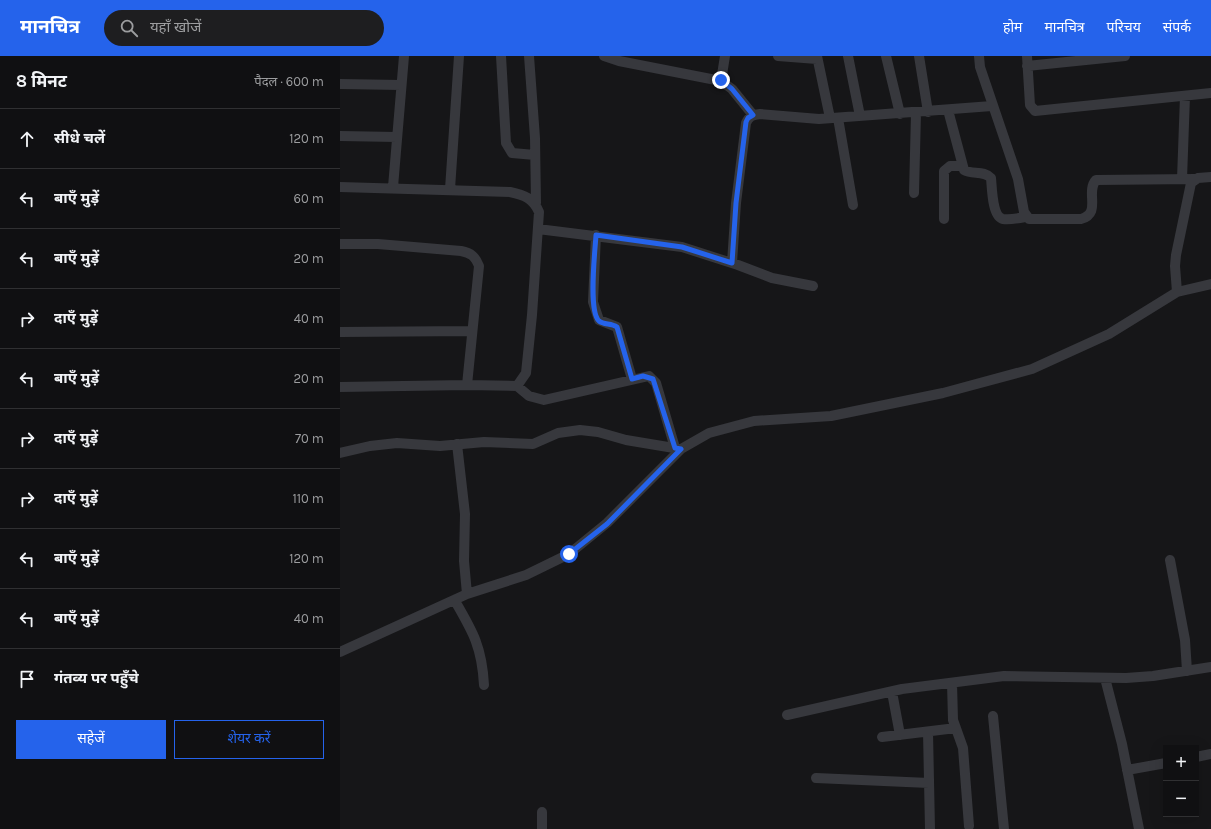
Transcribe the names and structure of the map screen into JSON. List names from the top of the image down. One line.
{"page":{"header":"मानचित्र","search":"यहाँ खोजें","nav":["होम","मानचित्र","परिचय","संपर्क"],"heading":["8 मिनट","पैदल · 600 m"],"list":[["सीधे चलें","120 m"],["बाएँ मुड़ें","60 m"],["बाएँ मुड़ें","20 m"],["दाएँ मुड़ें","40 m"],["बाएँ मुड़ें","20 m"],["दाएँ मुड़ें","70 m"],["दाएँ मुड़ें","110 m"],["बाएँ मुड़ें","120 m"],["बाएँ मुड़ें","40 m"],"गंतव्य पर पहुँचे"],"buttons":["सहेजें","शेयर करें"],"map_buttons":["+","−"]}}
